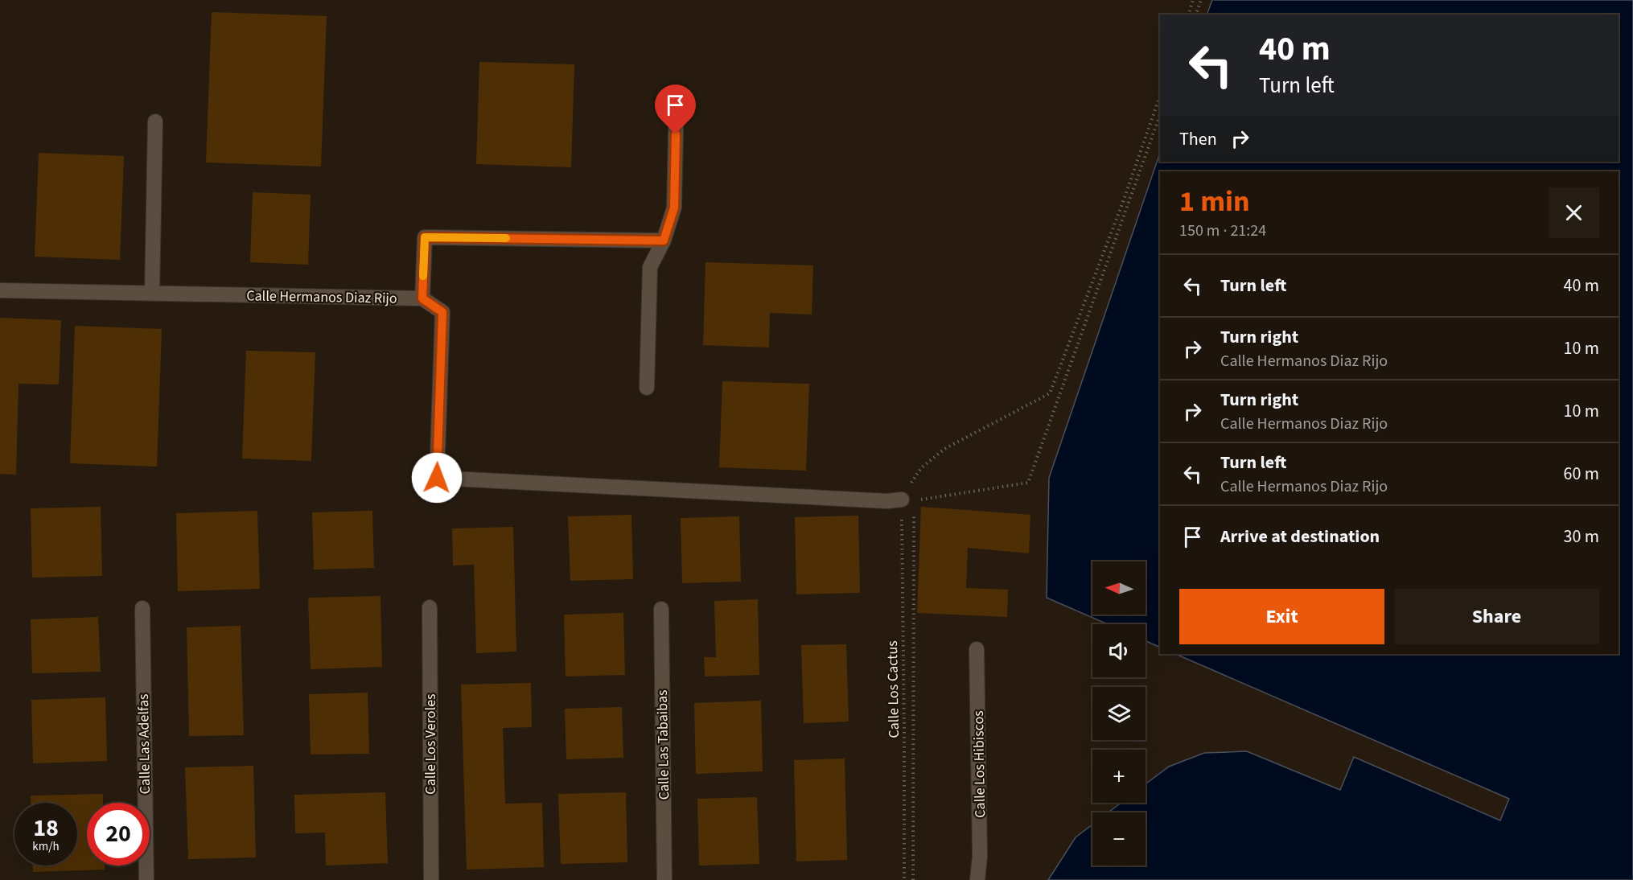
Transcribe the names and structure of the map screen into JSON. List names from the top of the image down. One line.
{"streets":{"street":["Calle Hermanos Diaz Rijo","Calle Las Adelfas","Calle Los Veroles","Calle Las Tabaibas","Calle Los Hibiscos"],"path":["Calle Los Cactus"]},"north":"left","page":{"turn":["40 m","Turn left"],"then":"Then","heading":["1 min","150 m · 21:24"],"list":[{"name":"Turn left","value":"40 m"},{"name":"Turn right","note":"Calle Hermanos Diaz Rijo","value":"10 m"},{"name":"Turn right","note":"Calle Hermanos Diaz Rijo","value":"10 m"},{"name":"Turn left","note":"Calle Hermanos Diaz Rijo","value":"60 m"},{"name":"Arrive at destination","value":"30 m"}],"map_buttons":["+","−"],"buttons":["Exit","Share"],"speed":"18 km/h","limit":"20"}}
